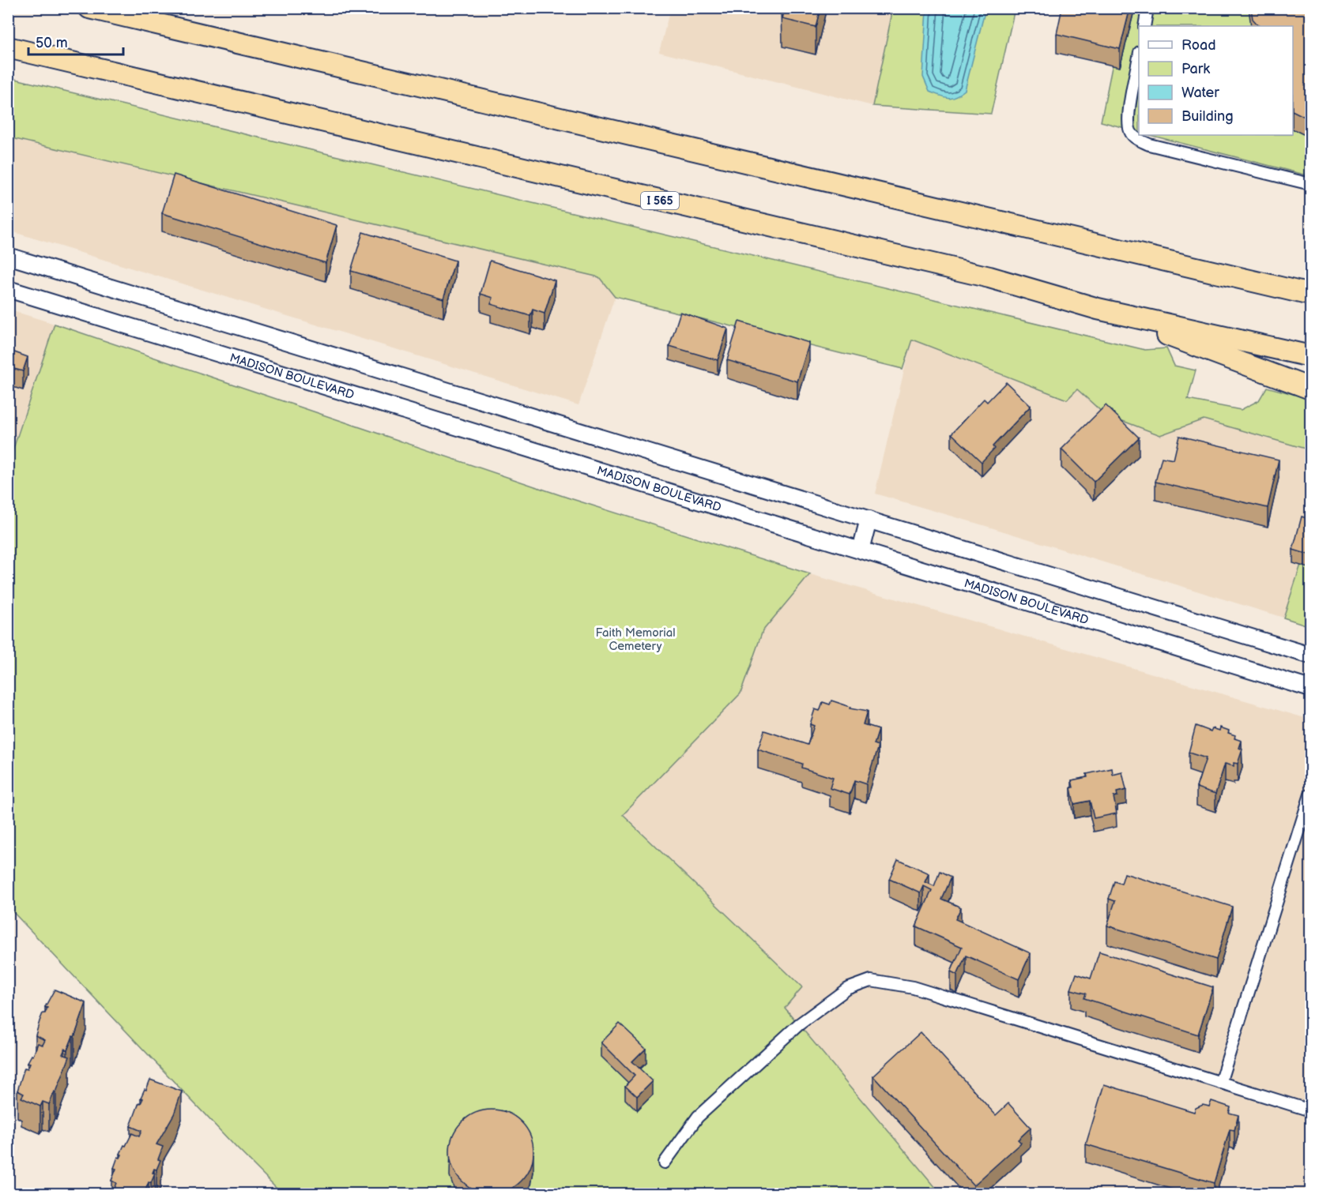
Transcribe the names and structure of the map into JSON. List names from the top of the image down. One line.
{"streets":{"highway":["I 565"],"main road":["MADISON BOULEVARD"]},"parks":["Faith Memorial Cemetery"],"legend":["Road","Park","Water","Building"],"scale_bar":"50 m"}
